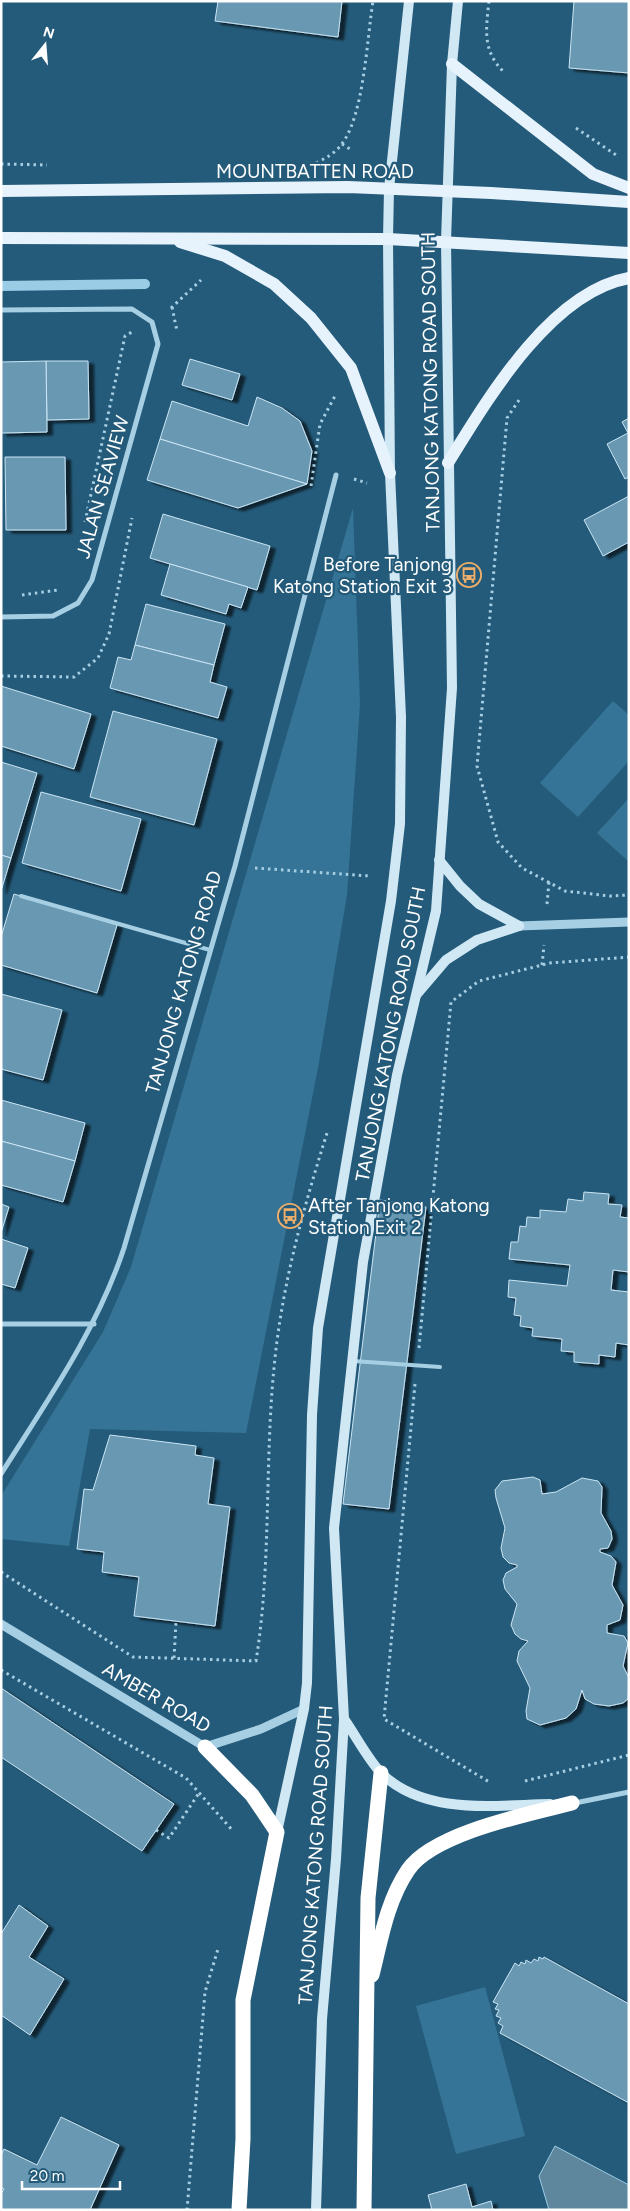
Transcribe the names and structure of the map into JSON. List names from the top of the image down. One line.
{"streets":{"main road":["MOUNTBATTEN ROAD","TANJONG KATONG ROAD SOUTH"],"street":["JALAN SEAVIEW","TANJONG KATONG ROAD","AMBER ROAD"]},"crossings":[["MOUNTBATTEN ROAD","TANJONG KATONG ROAD SOUTH"],["TANJONG KATONG ROAD SOUTH","AMBER ROAD"]],"places":{"bus stop":["Before Tanjong Katong Station Exit 3","After Tanjong Katong Station Exit 2"]},"scale_bar":"20 m","north":"top"}
